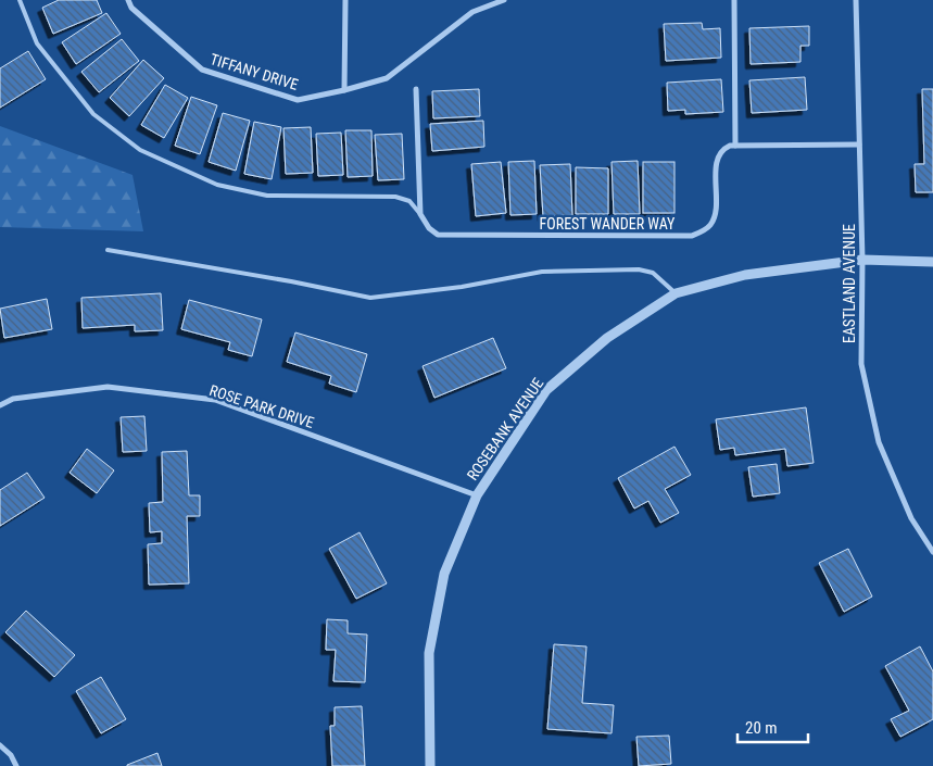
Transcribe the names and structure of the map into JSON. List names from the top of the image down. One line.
{"streets":{"street":["TIFFANY DRIVE","FOREST WANDER WAY","EASTLAND AVENUE","ROSE PARK DRIVE","ROSEBANK AVENUE"]},"crossings":[["EASTLAND AVENUE","ROSEBANK AVENUE"],["ROSE PARK DRIVE","ROSEBANK AVENUE"]],"scale_bar":"20 m"}
